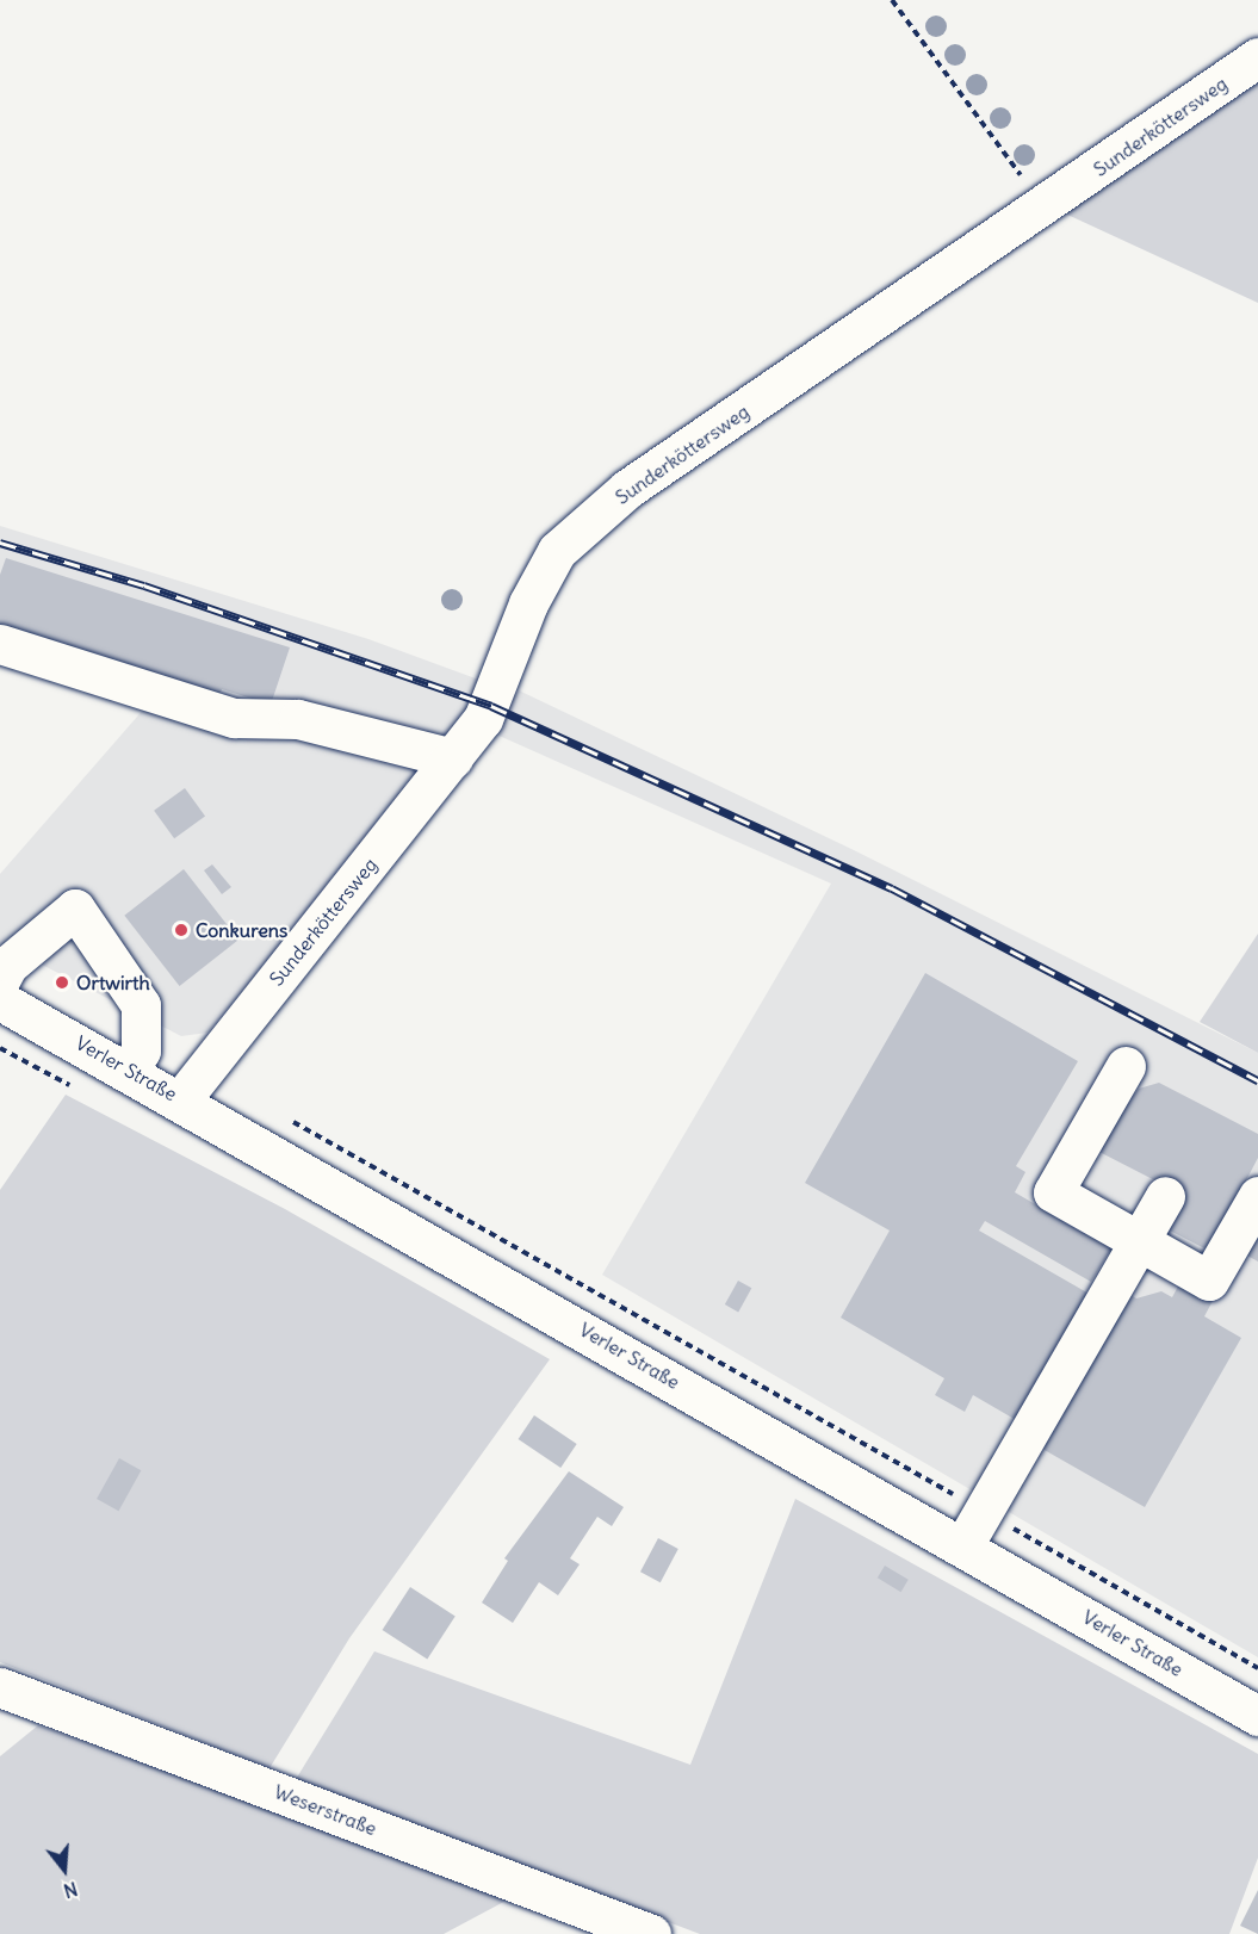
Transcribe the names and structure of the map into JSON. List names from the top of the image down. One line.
{"streets":{"street":["Sunderköttersweg","Verler Straße","Weserstraße"]},"crossings":[["Sunderköttersweg","Verler Straße"]],"places":["Conkurens","Ortwirth"],"north":"bottom"}
